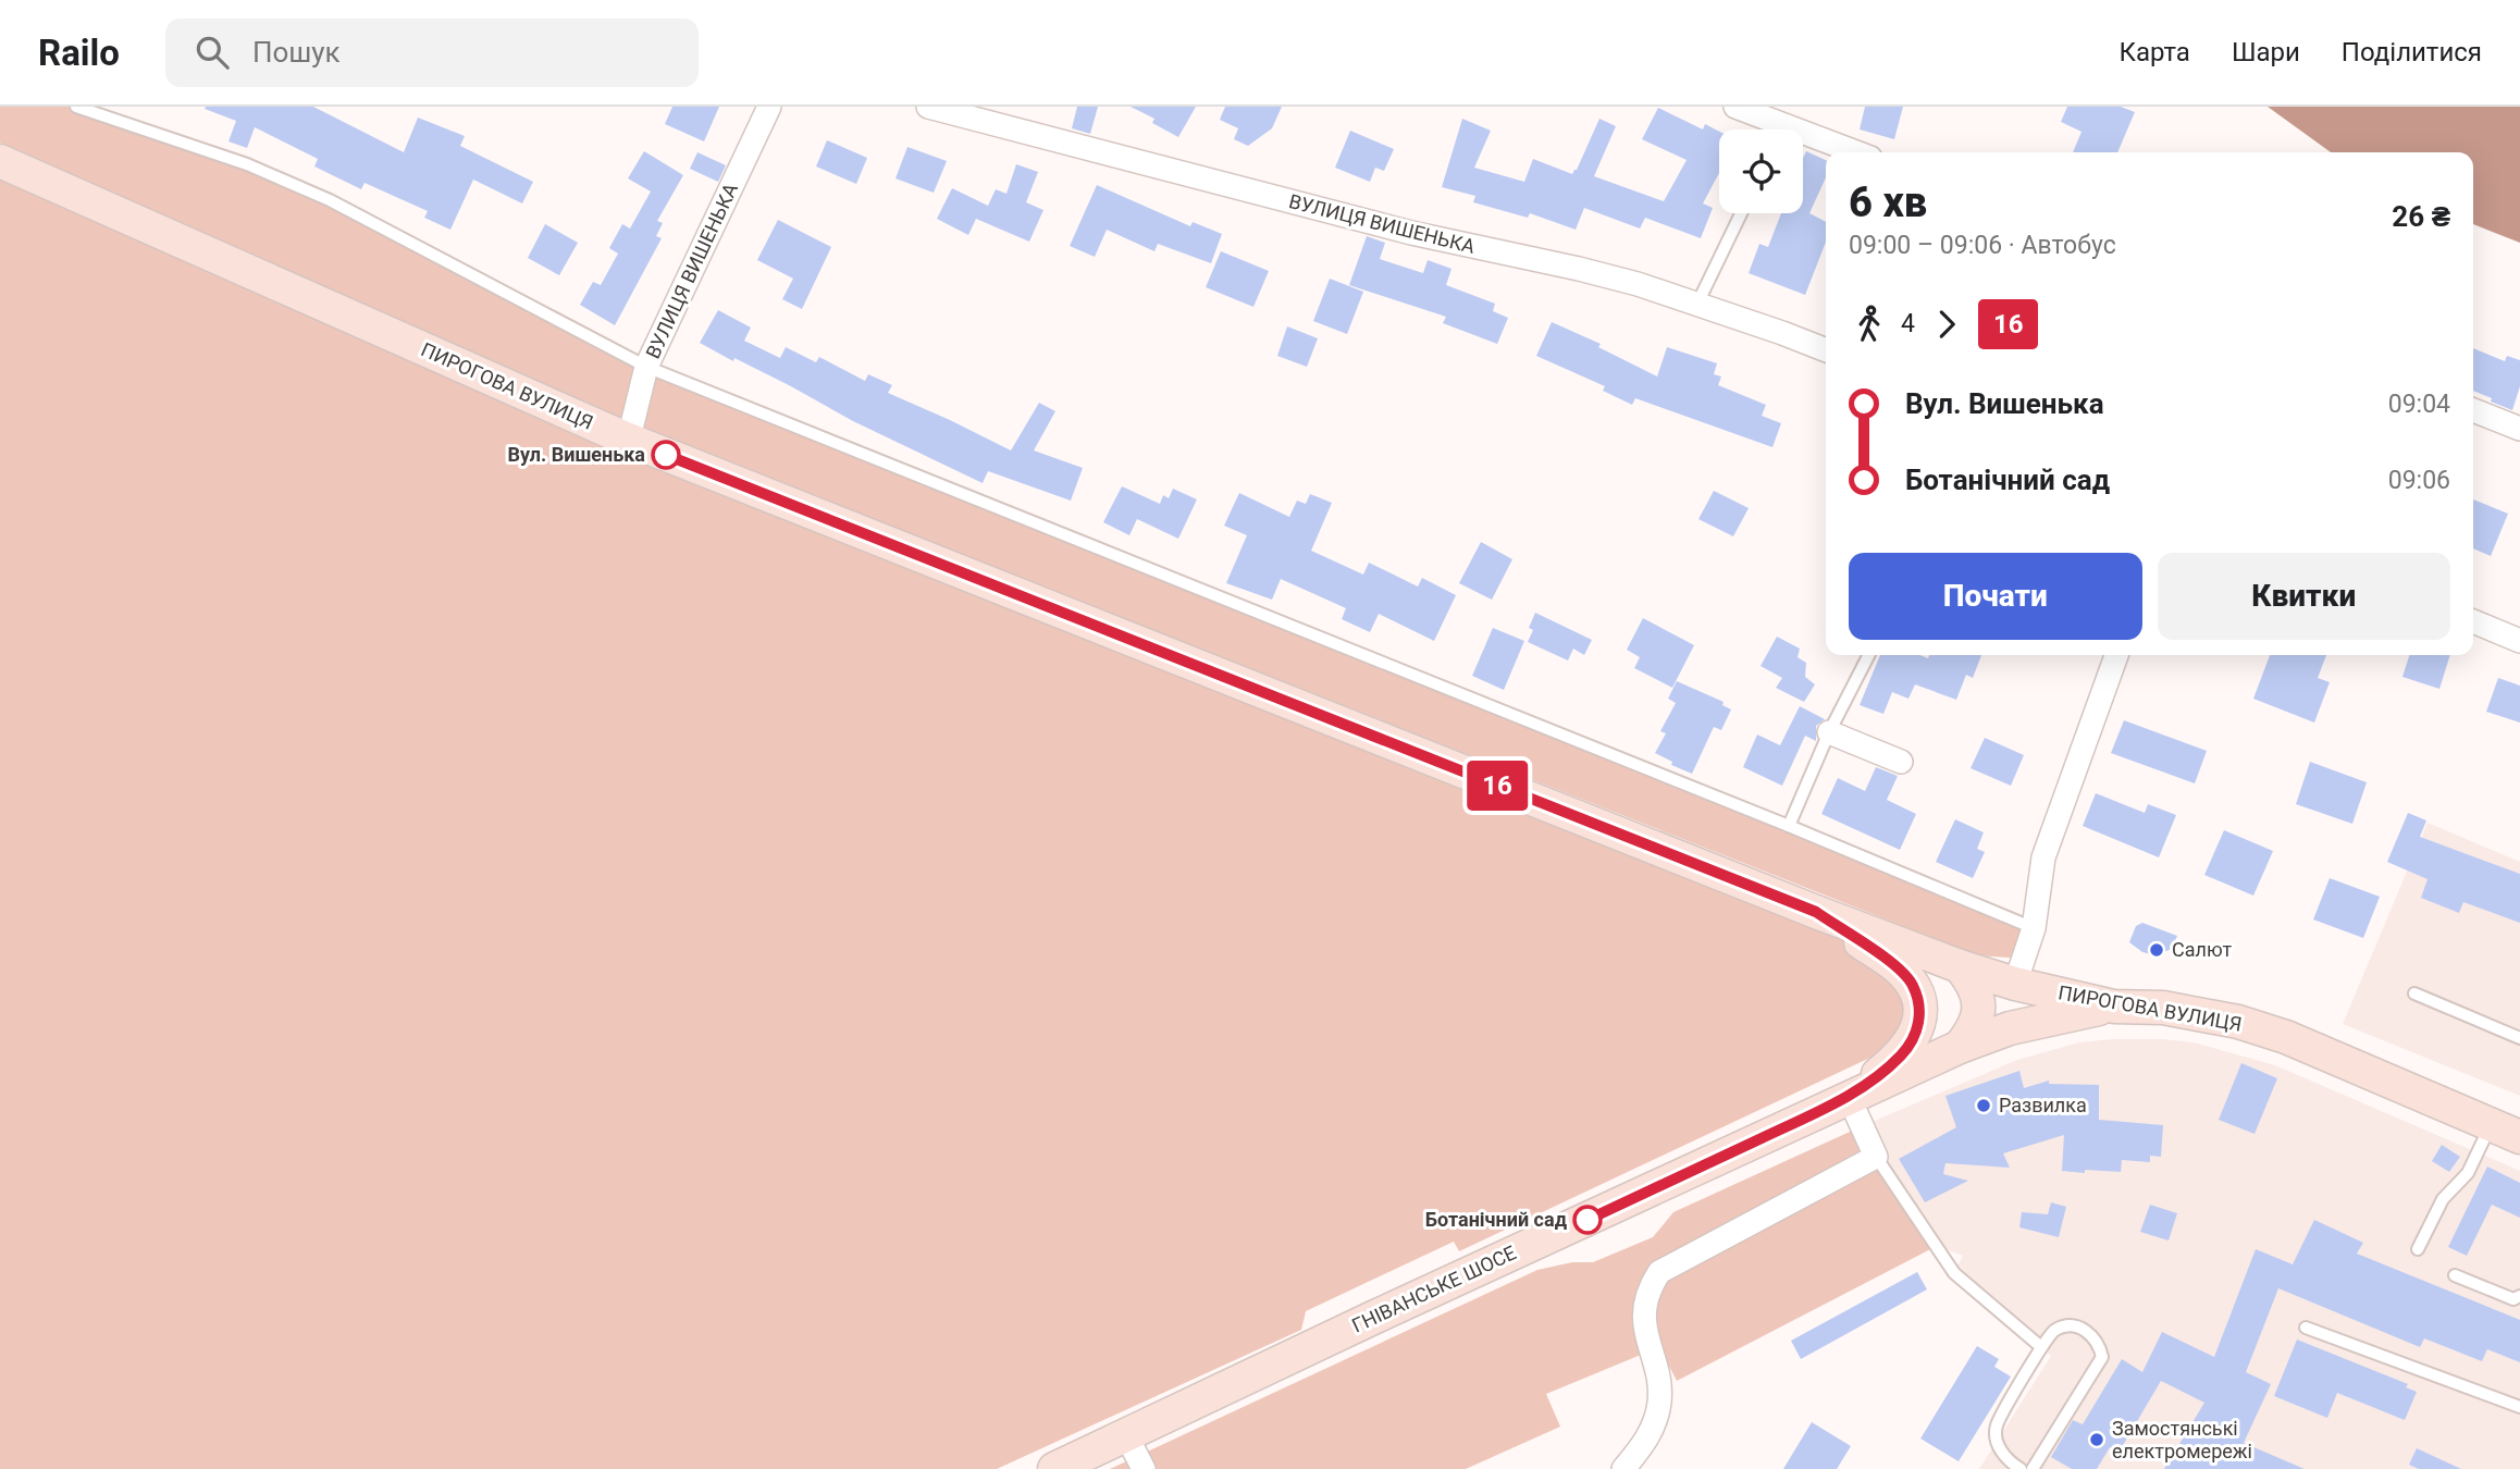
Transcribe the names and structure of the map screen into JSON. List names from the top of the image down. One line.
{"streets":{"main road":["ПИРОГОВА ВУЛИЦЯ","ГНІВАНСЬКЕ ШОСЕ"],"street":["ВУЛИЦЯ ВИШЕНЬКА"]},"crossings":[["ВУЛИЦЯ ВИШЕНЬКА","ПИРОГОВА ВУЛИЦЯ"],["ПИРОГОВА ВУЛИЦЯ","ГНІВАНСЬКЕ ШОСЕ"]],"places":["Вул. Вишенька","Салют","Развилка","Ботанічний сад","Замостянські електромережі"],"lines":["bus line 16"],"page":{"header":"Railo","search":"Пошук","nav":["Карта","Шари","Поділитися"],"on_map":"16","heading":["6 хв","09:00 – 09:06 · Автобус","26 ₴"],"legs":["4","16"],"list":[{"name":"Вул. Вишенька","value":"09:04"},{"name":"Ботанічний сад","value":"09:06"}],"buttons":["Почати","Квитки"]}}
